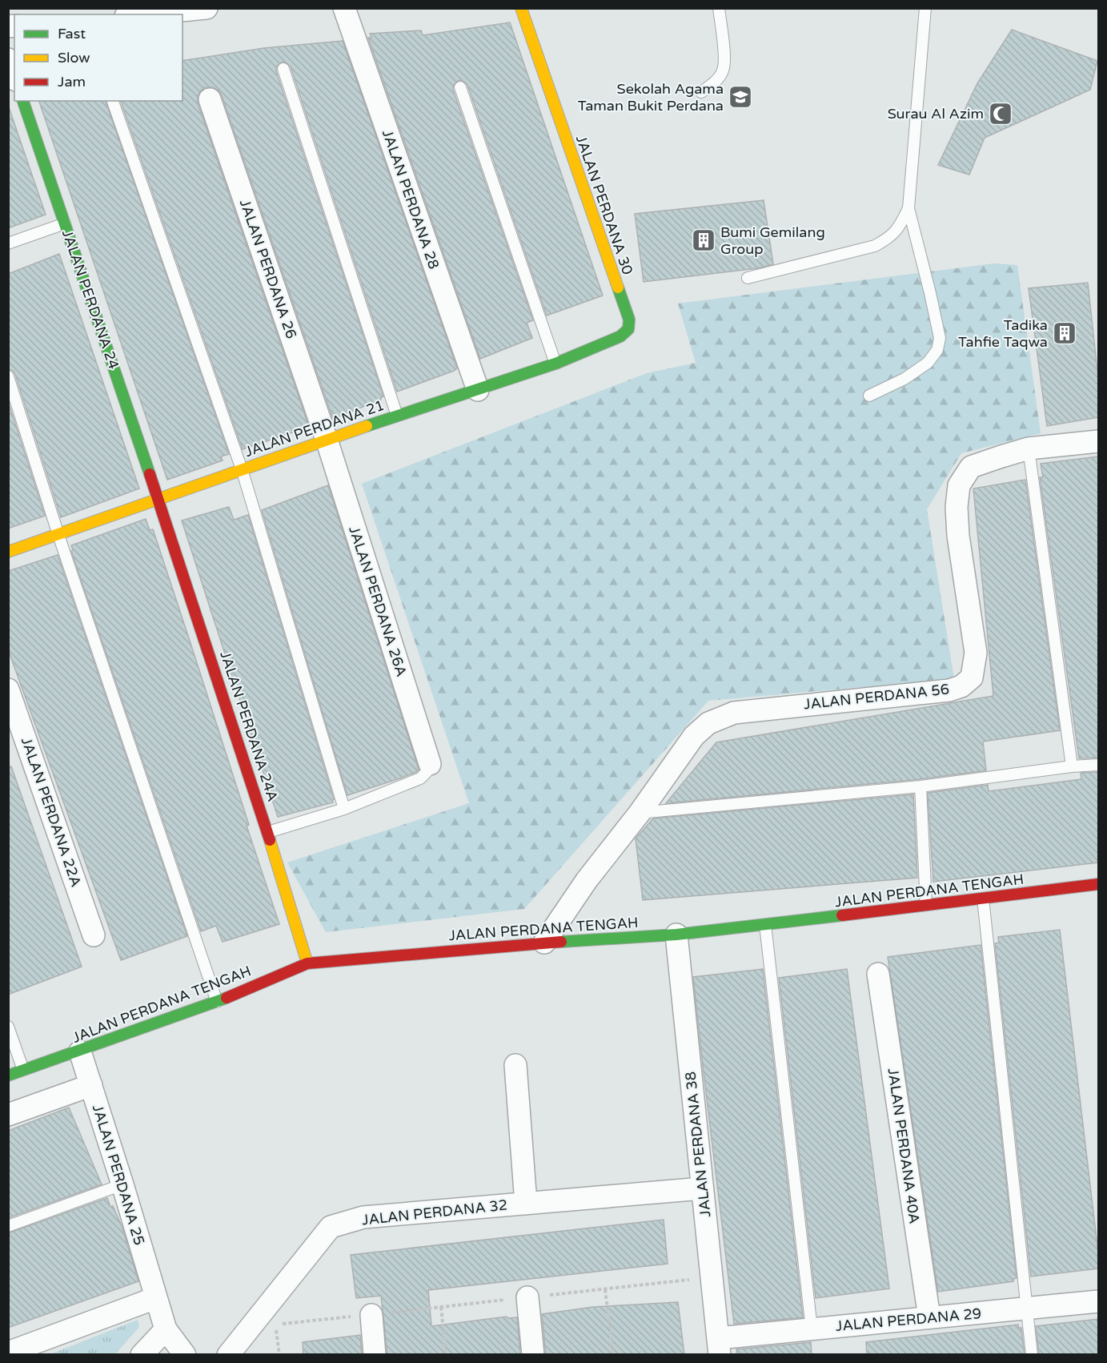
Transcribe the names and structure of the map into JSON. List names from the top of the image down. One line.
{"streets":{"street":["JALAN PERDANA 28","JALAN PERDANA 30","JALAN PERDANA 26","JALAN PERDANA 24","JALAN PERDANA 21","JALAN PERDANA 26A","JALAN PERDANA 56","JALAN PERDANA 24A","JALAN PERDANA 22A","JALAN PERDANA TENGAH","JALAN PERDANA 38","JALAN PERDANA 40A","JALAN PERDANA 25","JALAN PERDANA 32","JALAN PERDANA 29"]},"crossings":[["JALAN PERDANA 28","JALAN PERDANA 21"],["JALAN PERDANA 30","JALAN PERDANA 21"],["JALAN PERDANA 26","JALAN PERDANA 21"],["JALAN PERDANA 26","JALAN PERDANA 26A"],["JALAN PERDANA 24","JALAN PERDANA 21"],["JALAN PERDANA 24","JALAN PERDANA 24A"],["JALAN PERDANA 21","JALAN PERDANA 26A"],["JALAN PERDANA 21","JALAN PERDANA 24A"],["JALAN PERDANA 56","JALAN PERDANA TENGAH"],["JALAN PERDANA 24A","JALAN PERDANA TENGAH"],["JALAN PERDANA TENGAH","JALAN PERDANA 38"],["JALAN PERDANA TENGAH","JALAN PERDANA 25"],["JALAN PERDANA 38","JALAN PERDANA 32"],["JALAN PERDANA 38","JALAN PERDANA 29"],["JALAN PERDANA 40A","JALAN PERDANA 29"]],"places":{"school or university":["Sekolah Agama Taman Bukit Perdana"],"mosque":["Surau Al Azim"],"building":["Bumi Gemilang Group","Tadika Tahfie Taqwa"]},"legend":["Fast","Slow","Jam"]}
